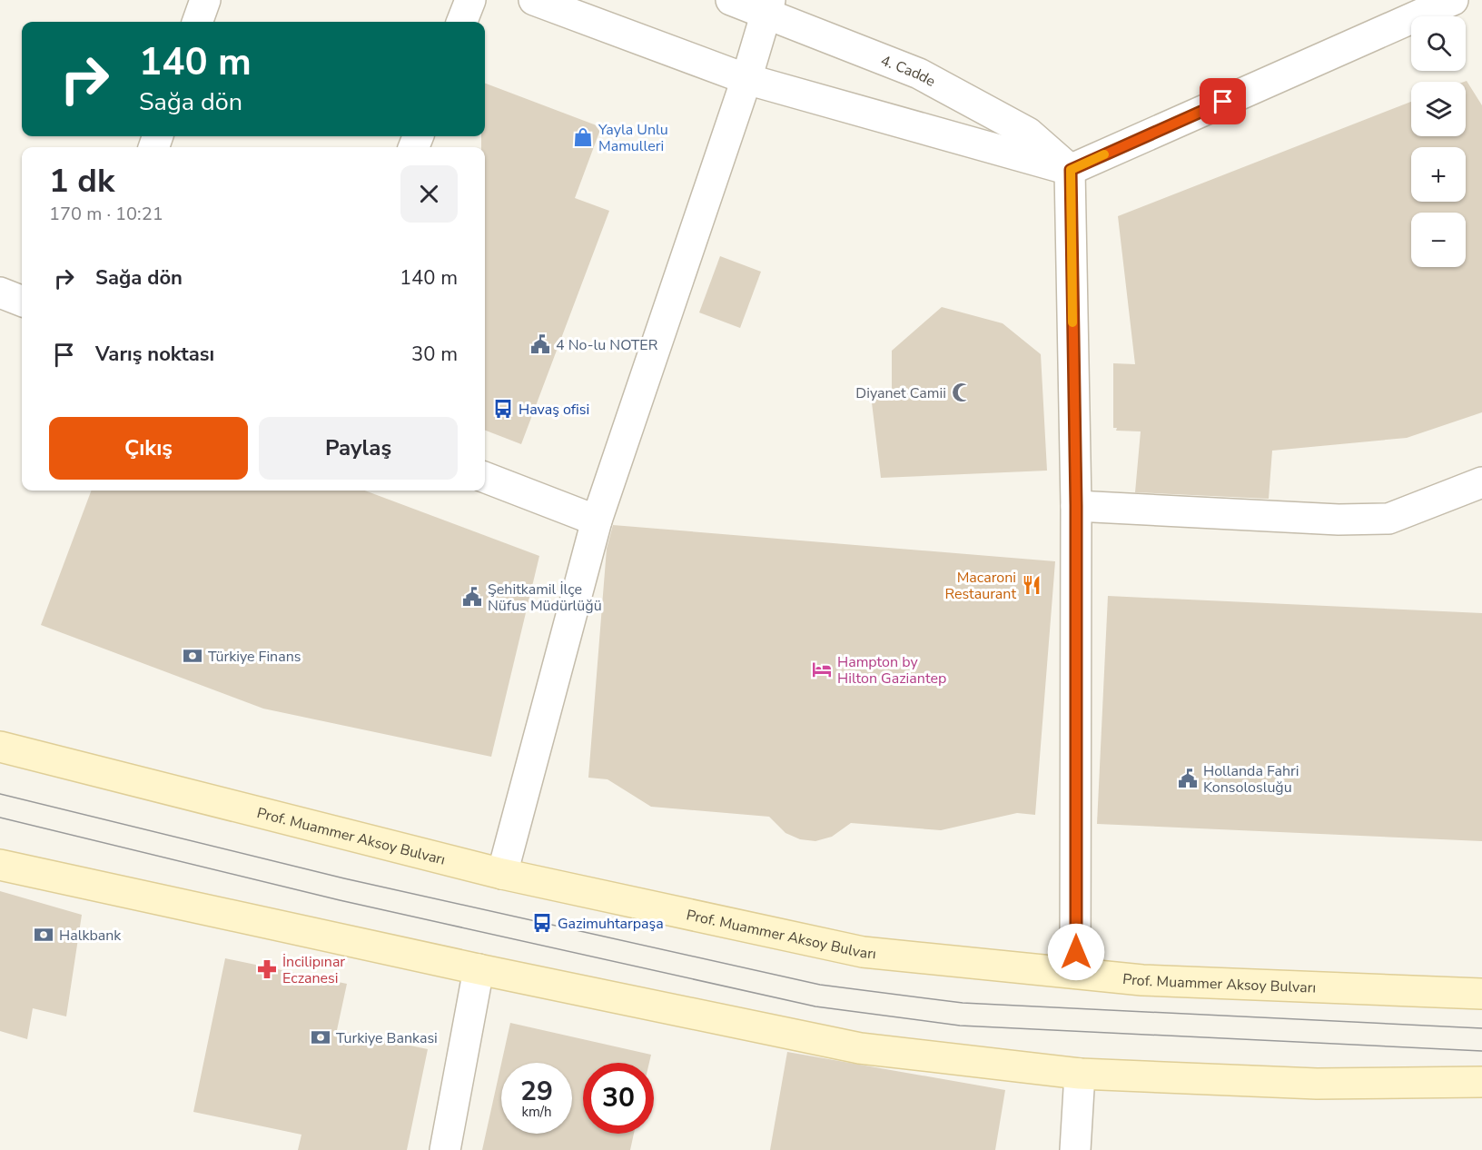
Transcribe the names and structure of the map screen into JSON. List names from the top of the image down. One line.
{"streets":{"main road":["Prof. Muammer Aksoy Bulvarı"],"street":["4. Cadde"]},"places":{"shop":["Yayla Unlu Mamulleri"],"public building":["4 No-lu NOTER","Şehitkamil İlçe Nüfus Müdürlüğü","Hollanda Fahri Konsolosluğu"],"mosque":["Diyanet Camii"],"bus stop":["Havaş ofisi","Gazimuhtarpaşa"],"restaurant":["Macaroni Restaurant"],"bank":["Türkiye Finans","Halkbank","Turkiye Bankasi"],"hotel":["Hampton by Hilton Gaziantep"],"pharmacy":["İncilipınar Eczanesi"]},"page":{"map_buttons":["+","−"],"turn":["140 m","Sağa dön"],"heading":["1 dk","170 m · 10:21"],"list":[{"name":"Sağa dön","value":"140 m"},{"name":"Varış noktası","value":"30 m"}],"buttons":["Çıkış","Paylaş"],"speed":"29 km/h","limit":"30"}}
